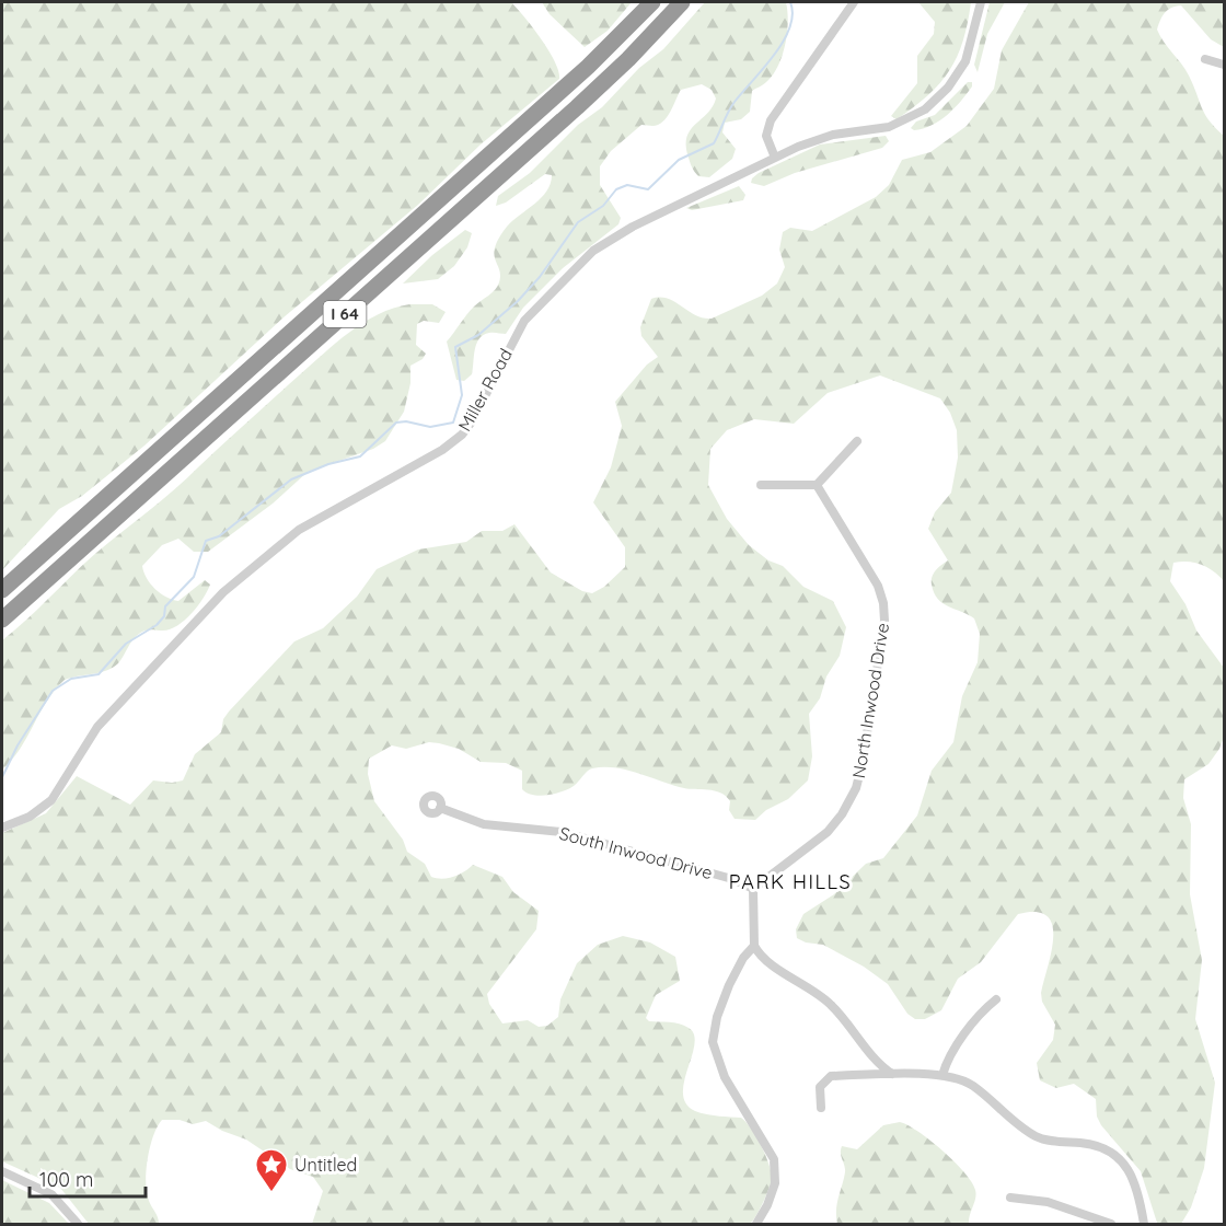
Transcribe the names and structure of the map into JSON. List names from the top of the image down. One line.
{"streets":{"highway":["I 64"],"street":["Miller Road","North Inwood Drive","South Inwood Drive"]},"crossings":[["North Inwood Drive","South Inwood Drive"]],"districts":["PARK HILLS"],"places":{"place":["Untitled"]},"scale_bar":"100 m"}
